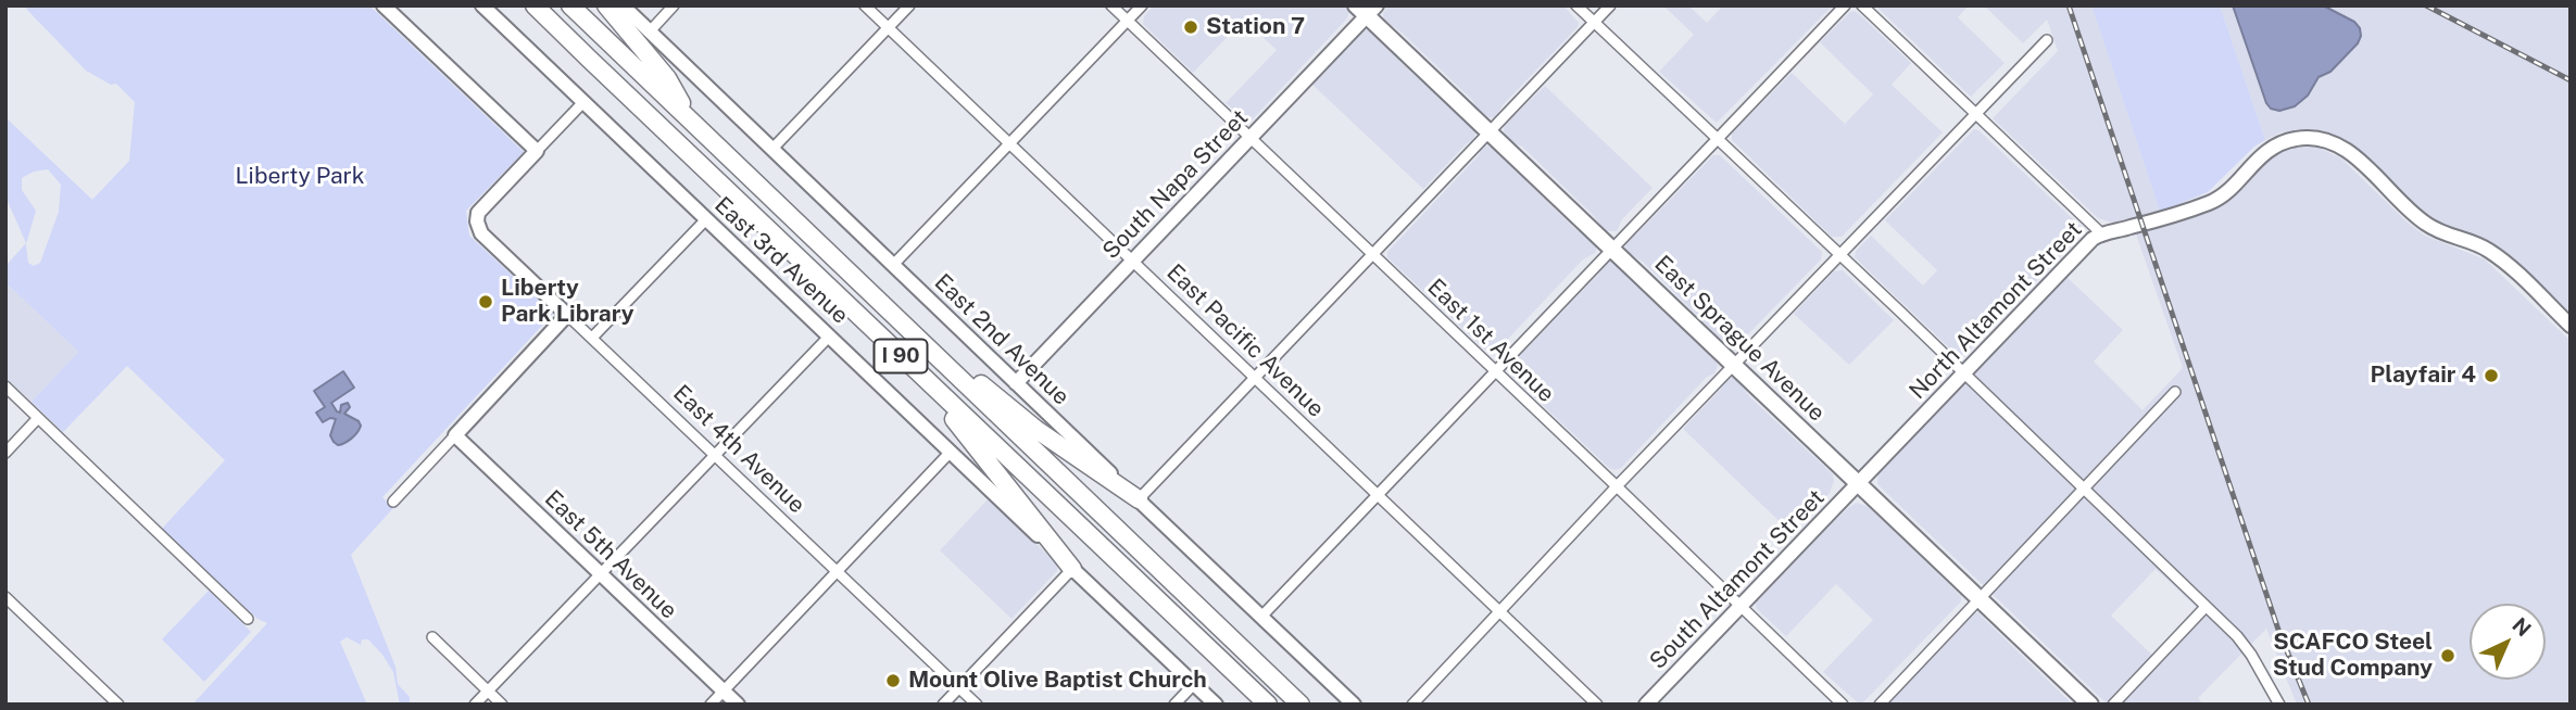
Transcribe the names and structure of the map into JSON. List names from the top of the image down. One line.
{"streets":{"highway":["I 90"],"main road":["East Sprague Avenue"],"street":["South Napa Street","East 3rd Avenue","North Altamont Street","East 2nd Avenue","East Pacific Avenue","East 1st Avenue","East 4th Avenue","East 5th Avenue","South Altamont Street"]},"crossings":[["South Napa Street","East Sprague Avenue"],["South Napa Street","East 2nd Avenue"],["South Napa Street","East Pacific Avenue"],["South Napa Street","East 1st Avenue"],["North Altamont Street","East Sprague Avenue"],["North Altamont Street","South Altamont Street"],["East Sprague Avenue","South Altamont Street"],["East 1st Avenue","South Altamont Street"]],"parks":["Liberty Park"],"places":["Station 7","Liberty Park Library","Playfair 4","SCAFCO Steel Stud Company","Mount Olive Baptist Church"],"north":"top right"}
